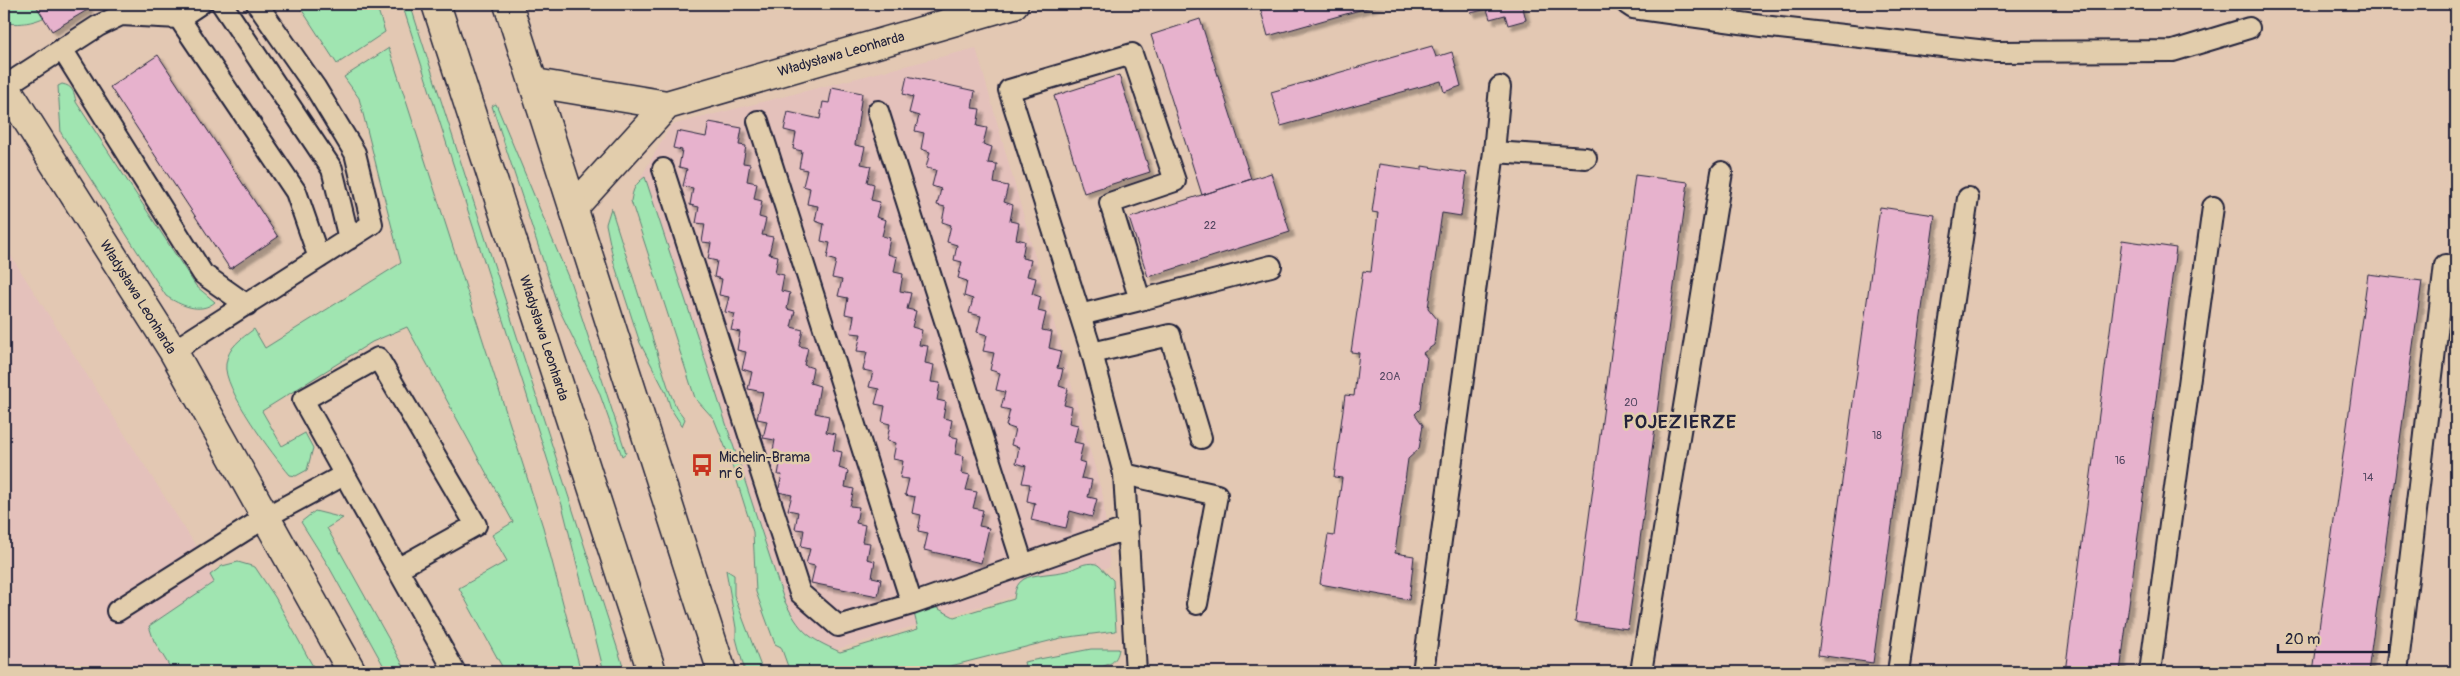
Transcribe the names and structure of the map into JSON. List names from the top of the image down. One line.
{"streets":{"main road":["Władysława Leonharda"]},"districts":["POJEZIERZE"],"places":{"bus stop":["Michelin-Brama nr 6"]},"house_numbers":["22","20A","20","18","16","14"],"scale_bar":"20 m"}
